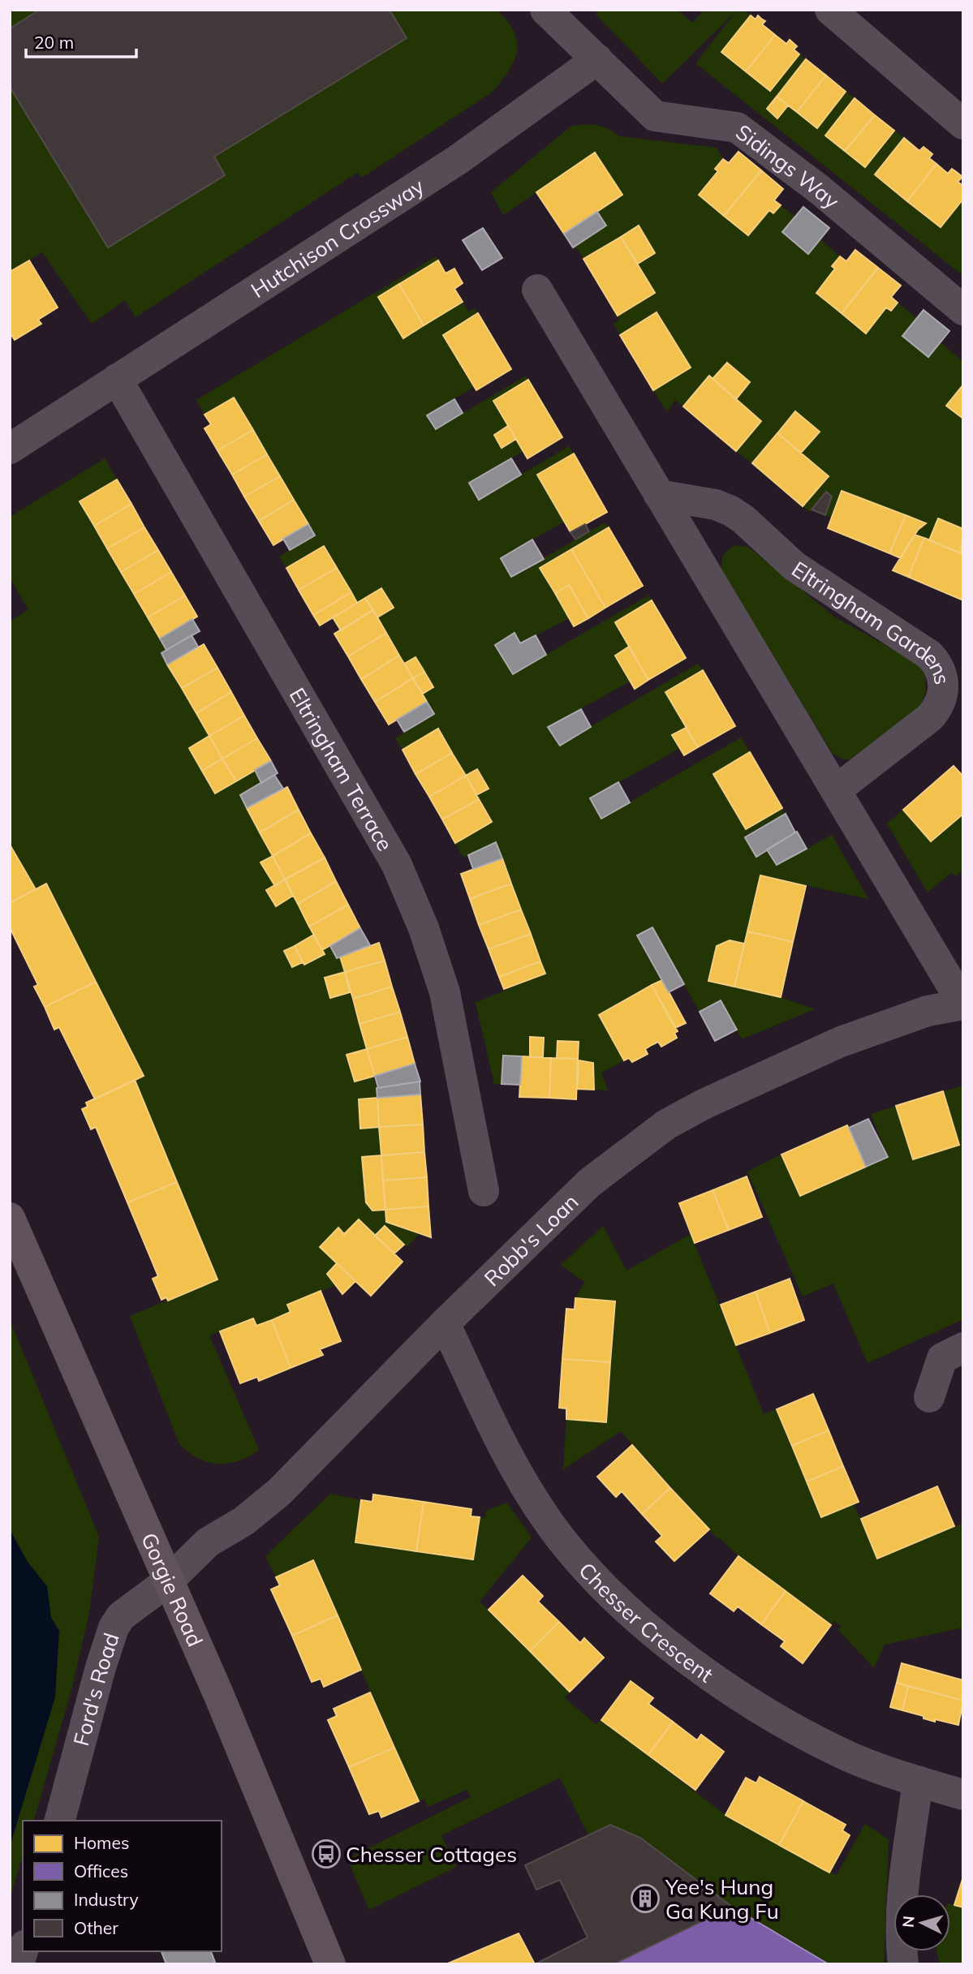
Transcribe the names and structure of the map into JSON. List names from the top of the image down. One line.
{"streets":{"main road":["Gorgie Road"],"street":["Sidings Way","Hutchison Crossway","Eltringham Gardens","Eltringham Terrace","Robb's Loan","Chesser Crescent","Ford's Road"]},"crossings":[["Sidings Way","Hutchison Crossway"],["Hutchison Crossway","Eltringham Terrace"],["Robb's Loan","Gorgie Road"],["Robb's Loan","Chesser Crescent"],["Robb's Loan","Ford's Road"],["Gorgie Road","Ford's Road"]],"places":{"bus stop":["Chesser Cottages"],"building":["Yee's Hung Ga Kung Fu"]},"legend":["Homes","Offices","Industry","Other"],"scale_bar":"20 m","north":"left"}
